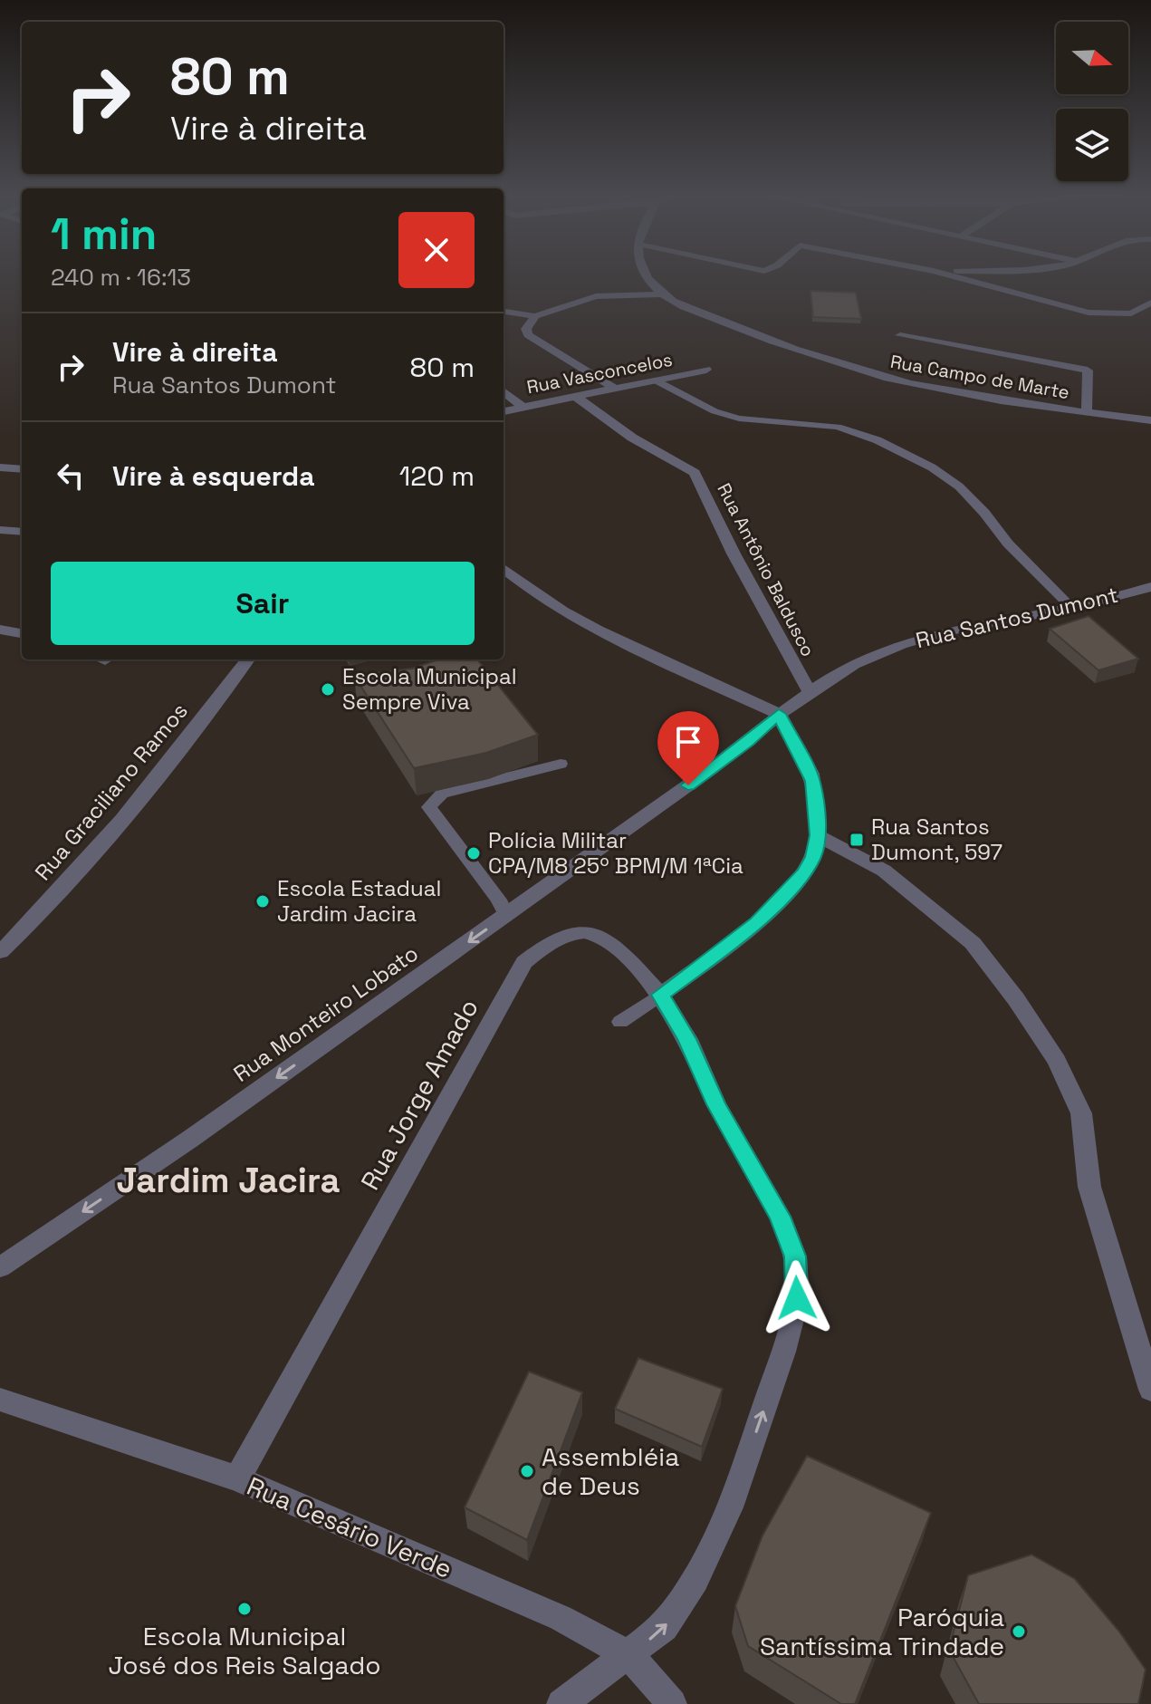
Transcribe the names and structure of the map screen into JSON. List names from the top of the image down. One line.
{"streets":{"street":["Rua Vasconcelos","Rua Campo de Marte","Rua Antônio Baldusco","Rua Santos Dumont","Rua Graciliano Ramos","Rua Monteiro Lobato","Rua Jorge Amado","Rua Cesário Verde"]},"crossings":[["Rua Vasconcelos","Rua Antônio Baldusco"],["Rua Antônio Baldusco","Rua Santos Dumont"],["Rua Santos Dumont","Rua Monteiro Lobato"],["Rua Jorge Amado","Rua Cesário Verde"]],"one_way":["Rua Monteiro Lobato"],"districts":["Jardim Jacira"],"places":{"other":["Escola Municipal Sempre Viva","Polícia Militar CPA/M8 25º BPM/M 1ªCia","Escola Estadual Jardim Jacira","Assembléia de Deus","Escola Municipal José dos Reis Salgado","Paróquia Santíssima Trindade"],"transit":["Rua Santos Dumont, 597"]},"north":"right","page":{"turn":["80 m","Vire à direita"],"heading":["1 min","240 m · 16:13"],"list":[{"name":"Vire à direita","note":"Rua Santos Dumont","value":"80 m"},{"name":"Vire à esquerda","value":"120 m"}],"buttons":"Sair"}}
